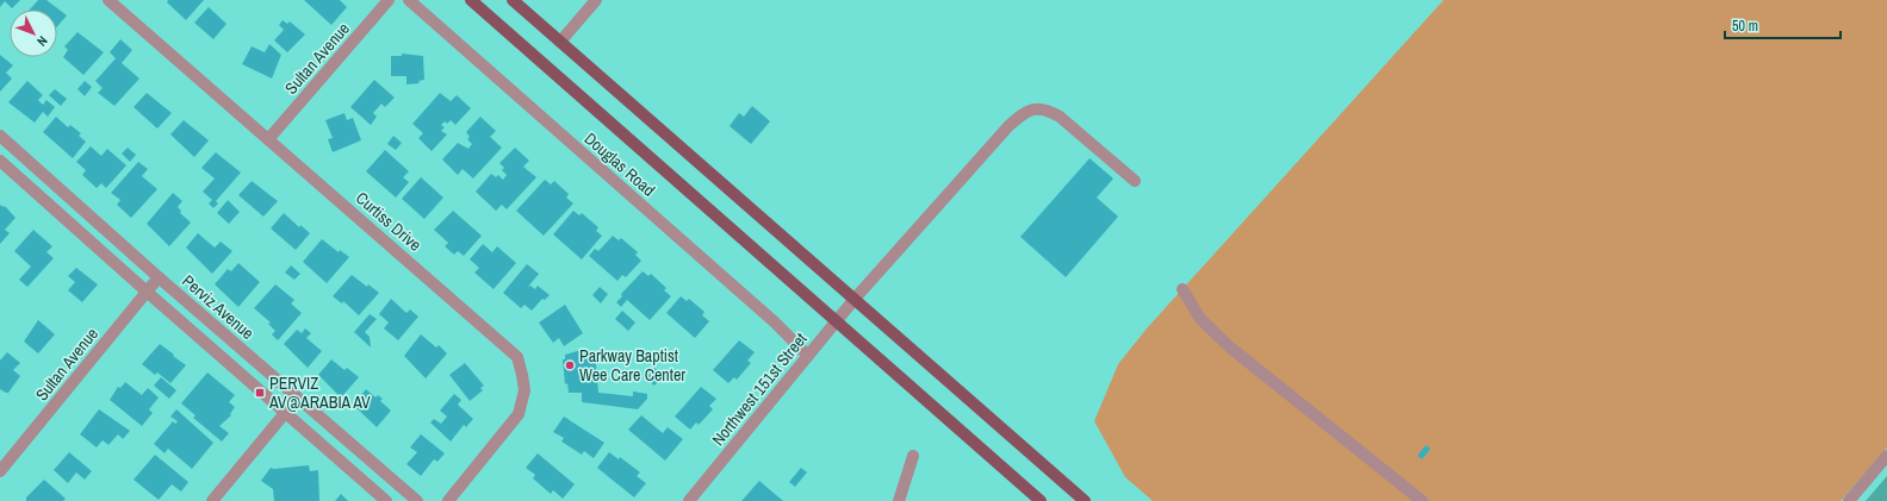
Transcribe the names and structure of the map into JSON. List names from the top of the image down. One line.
{"streets":{"street":["Sultan Avenue","Douglas Road","Curtiss Drive","Perviz Avenue","Northwest 151st Street"]},"crossings":[["Sultan Avenue","Curtiss Drive"],["Sultan Avenue","Perviz Avenue"],["Douglas Road","Northwest 151st Street"]],"places":{"other":["Parkway Baptist Wee Care Center"],"transit":["PERVIZ AV@ARABIA AV"]},"scale_bar":"50 m","north":"bottom right"}
